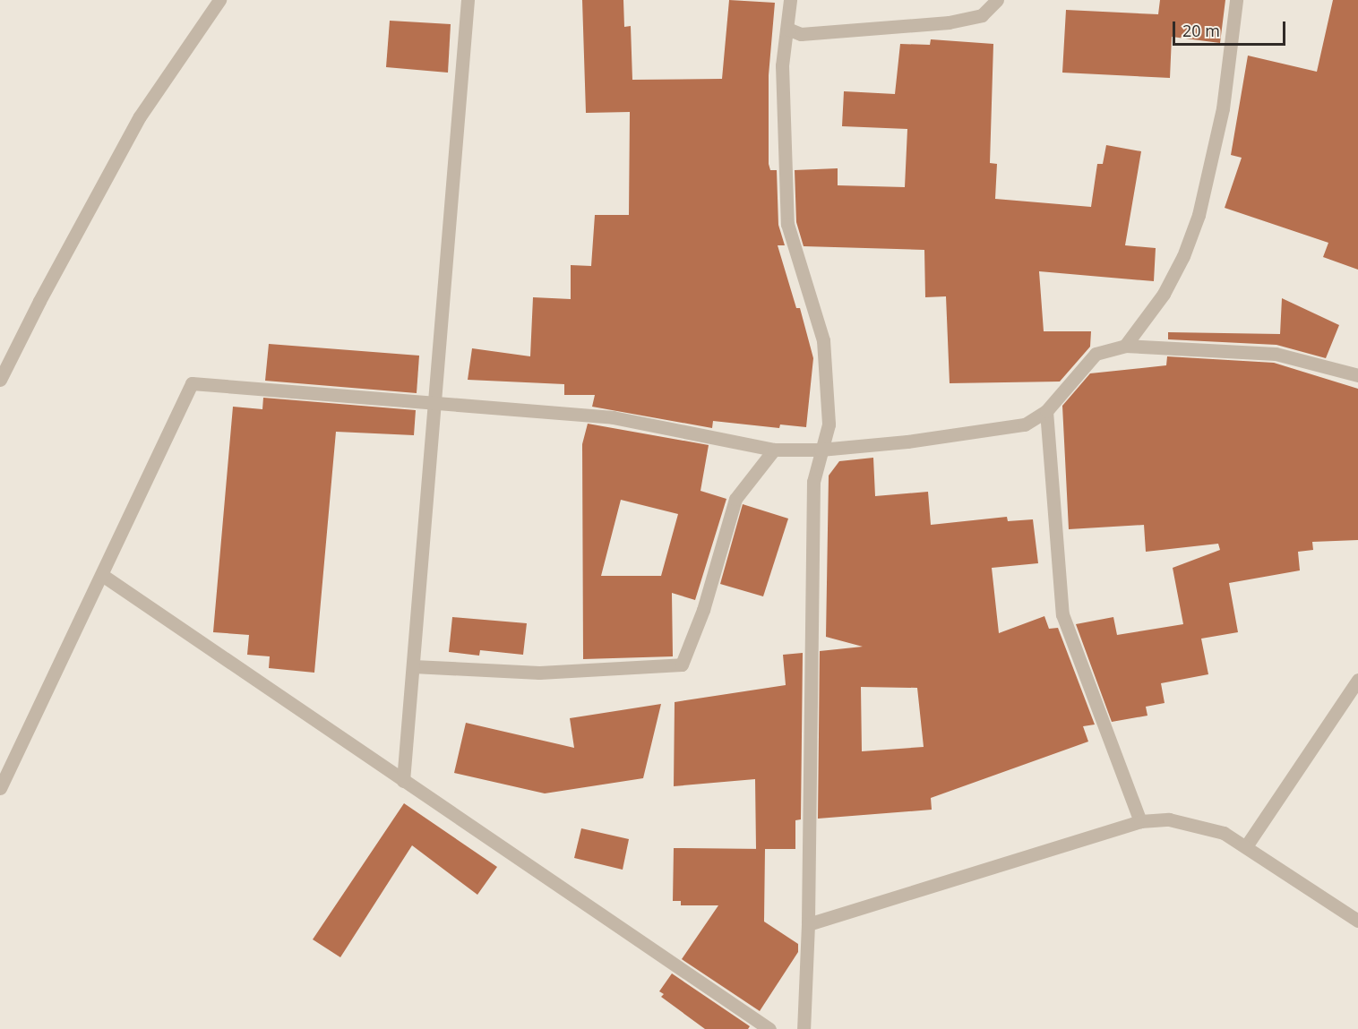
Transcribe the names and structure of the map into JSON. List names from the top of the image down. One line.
{"scale_bar":"20 m"}
